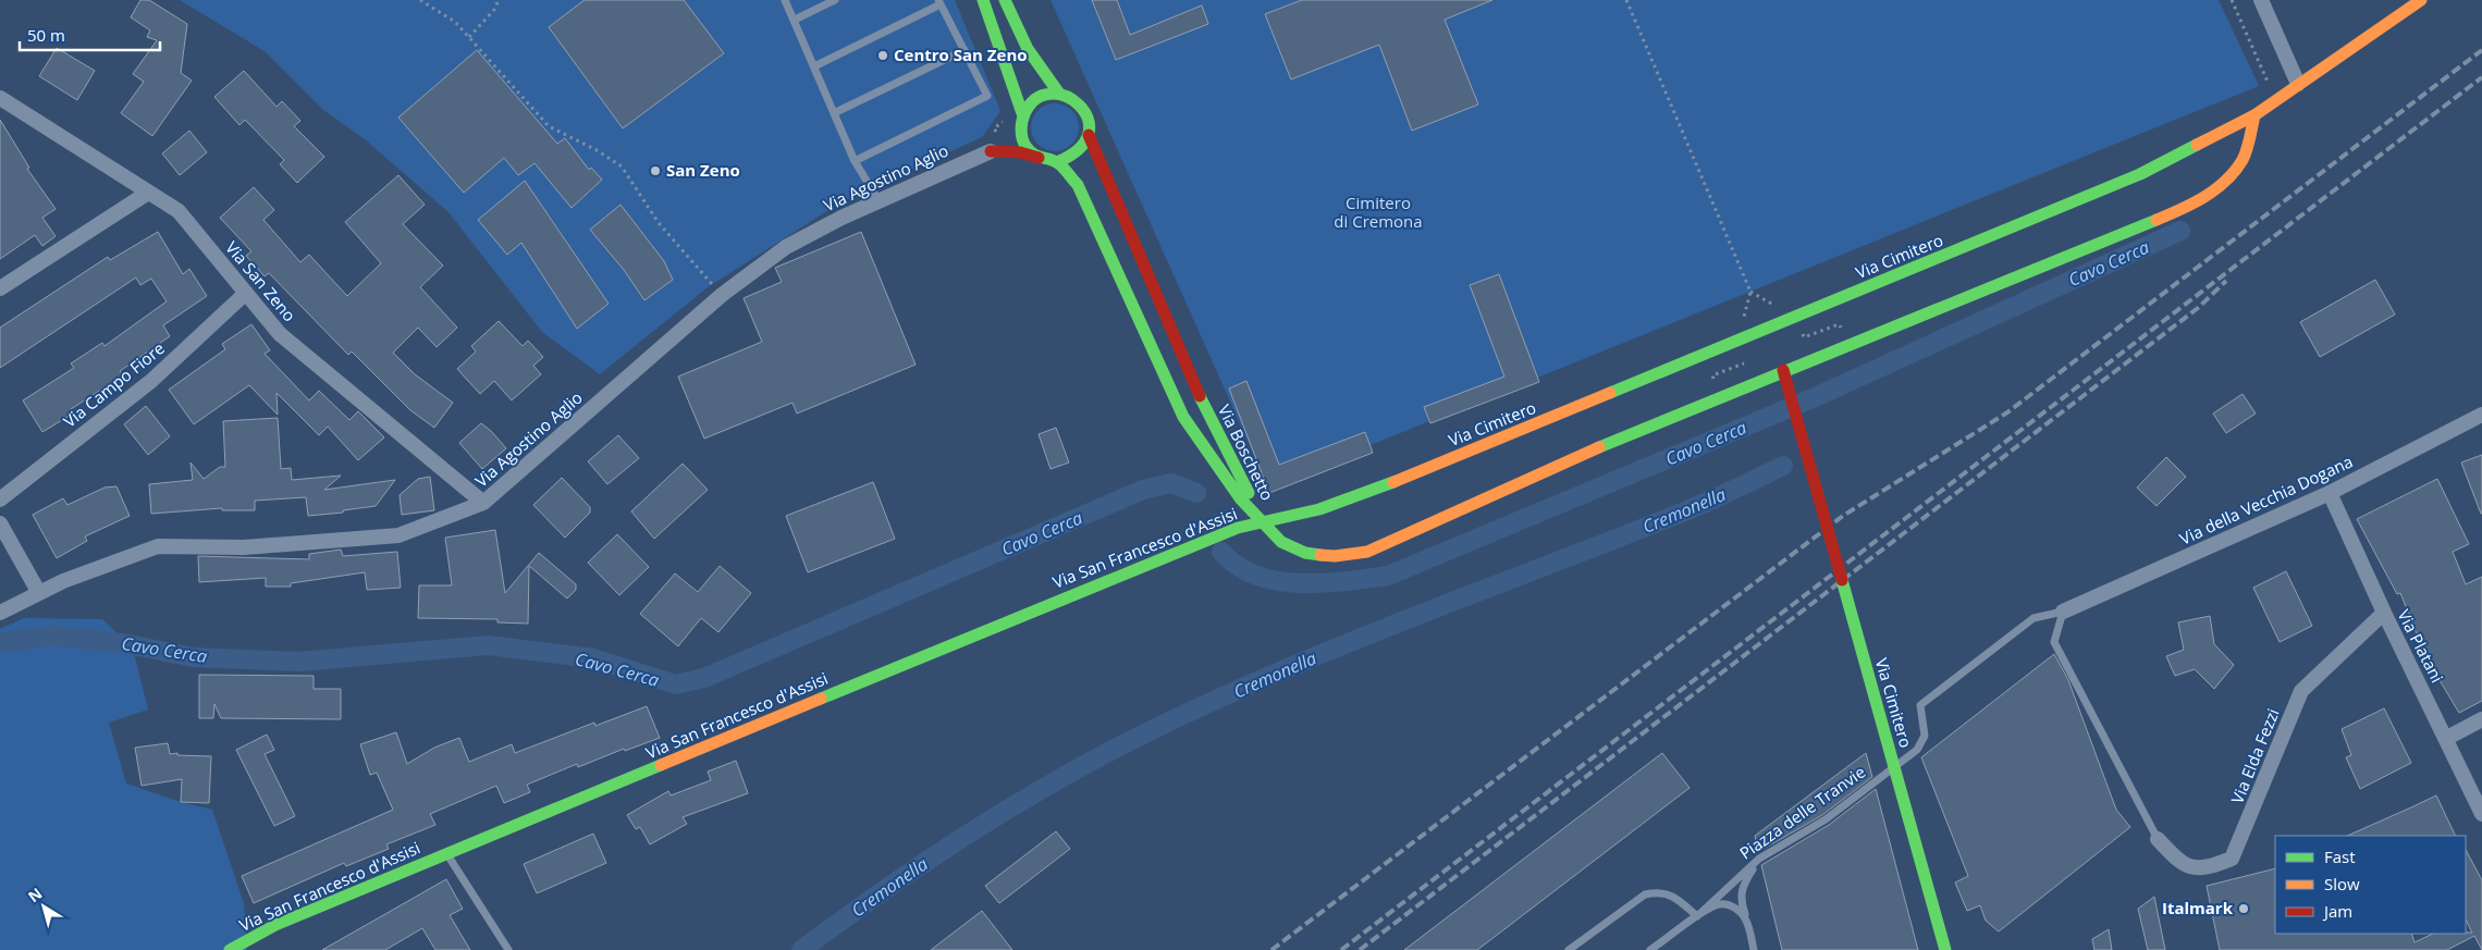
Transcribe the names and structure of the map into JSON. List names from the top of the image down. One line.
{"streets":{"street":["Via Agostino Aglio","Via Cimitero","Via San Zeno","Via Campo Fiore","Via Boschetto","Via della Vecchia Dogana","Via San Francesco d'Assisi","Via Platani","Via Elda Fezzi"],"lane":["Piazza delle Tranvie"]},"crossings":[["Via Agostino Aglio","Via San Zeno"],["Via Agostino Aglio","Via Boschetto"],["Via Cimitero","Via Boschetto"],["Via Cimitero","Via San Francesco d'Assisi"],["Via San Zeno","Via Campo Fiore"],["Via Boschetto","Via San Francesco d'Assisi"],["Via della Vecchia Dogana","Via Platani"],["Via della Vecchia Dogana","Piazza delle Tranvie"],["Via Platani","Via Elda Fezzi"]],"water":["Cavo Cerca","Cremonella"],"parks":["Cimitero di Cremona"],"places":["Centro San Zeno","San Zeno","Italmark"],"legend":["Fast","Slow","Jam"],"scale_bar":"50 m","north":"top left"}
